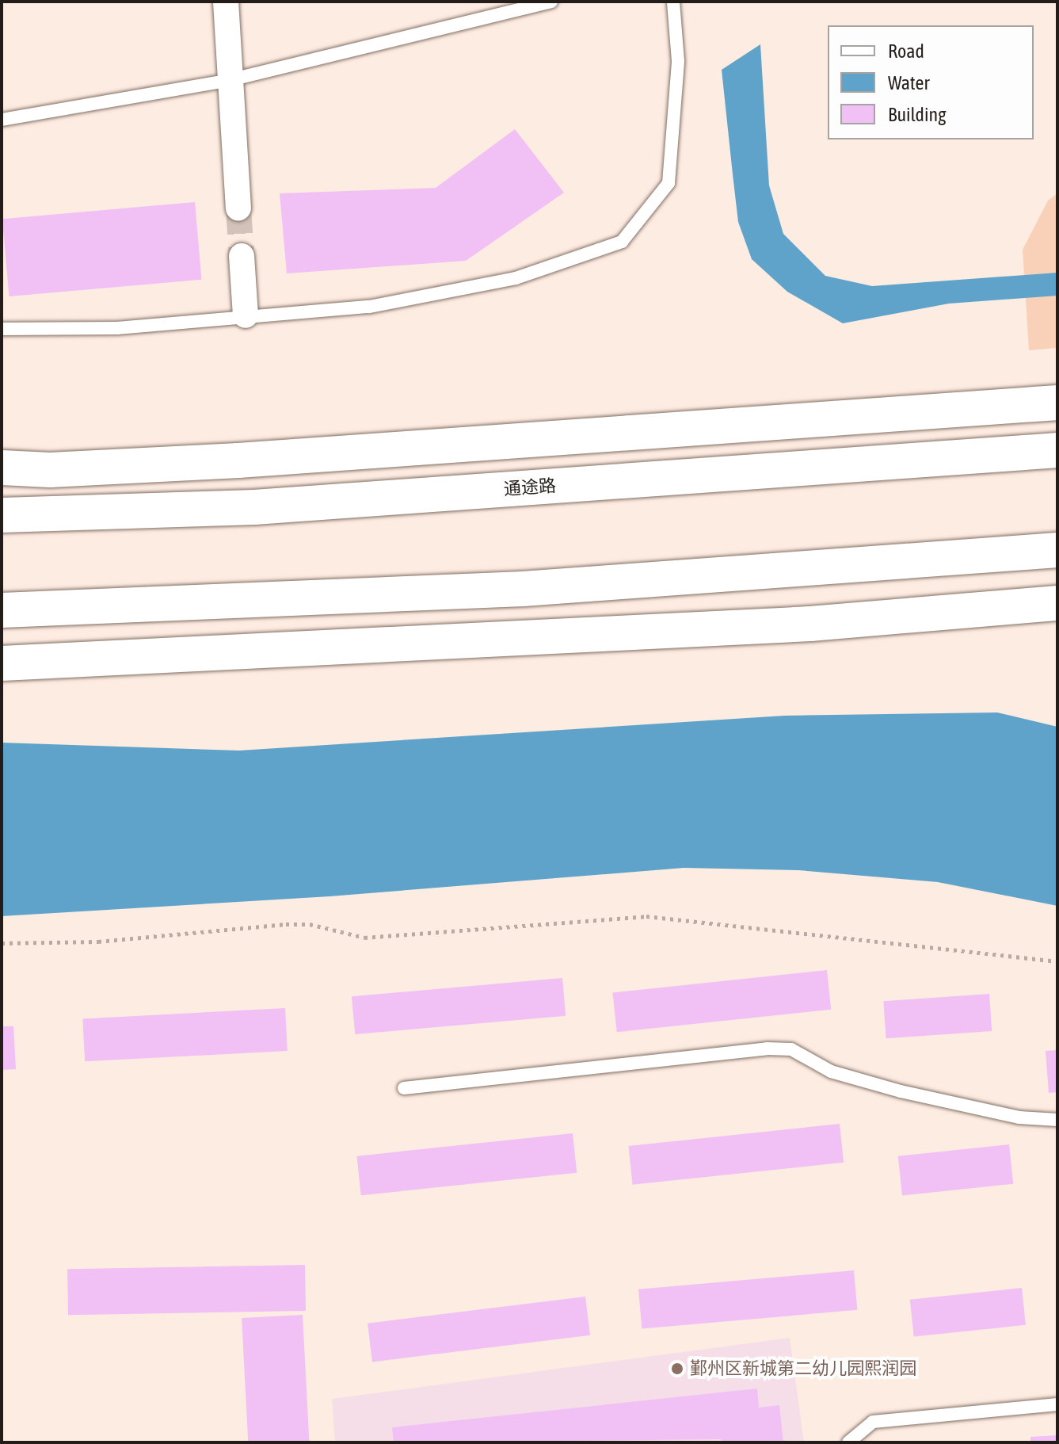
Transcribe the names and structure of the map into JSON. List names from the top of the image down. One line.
{"streets":{"main road":["通途路"]},"places":["鄞州区新城第二幼儿园熙润园"],"legend":["Road","Water","Building"]}
